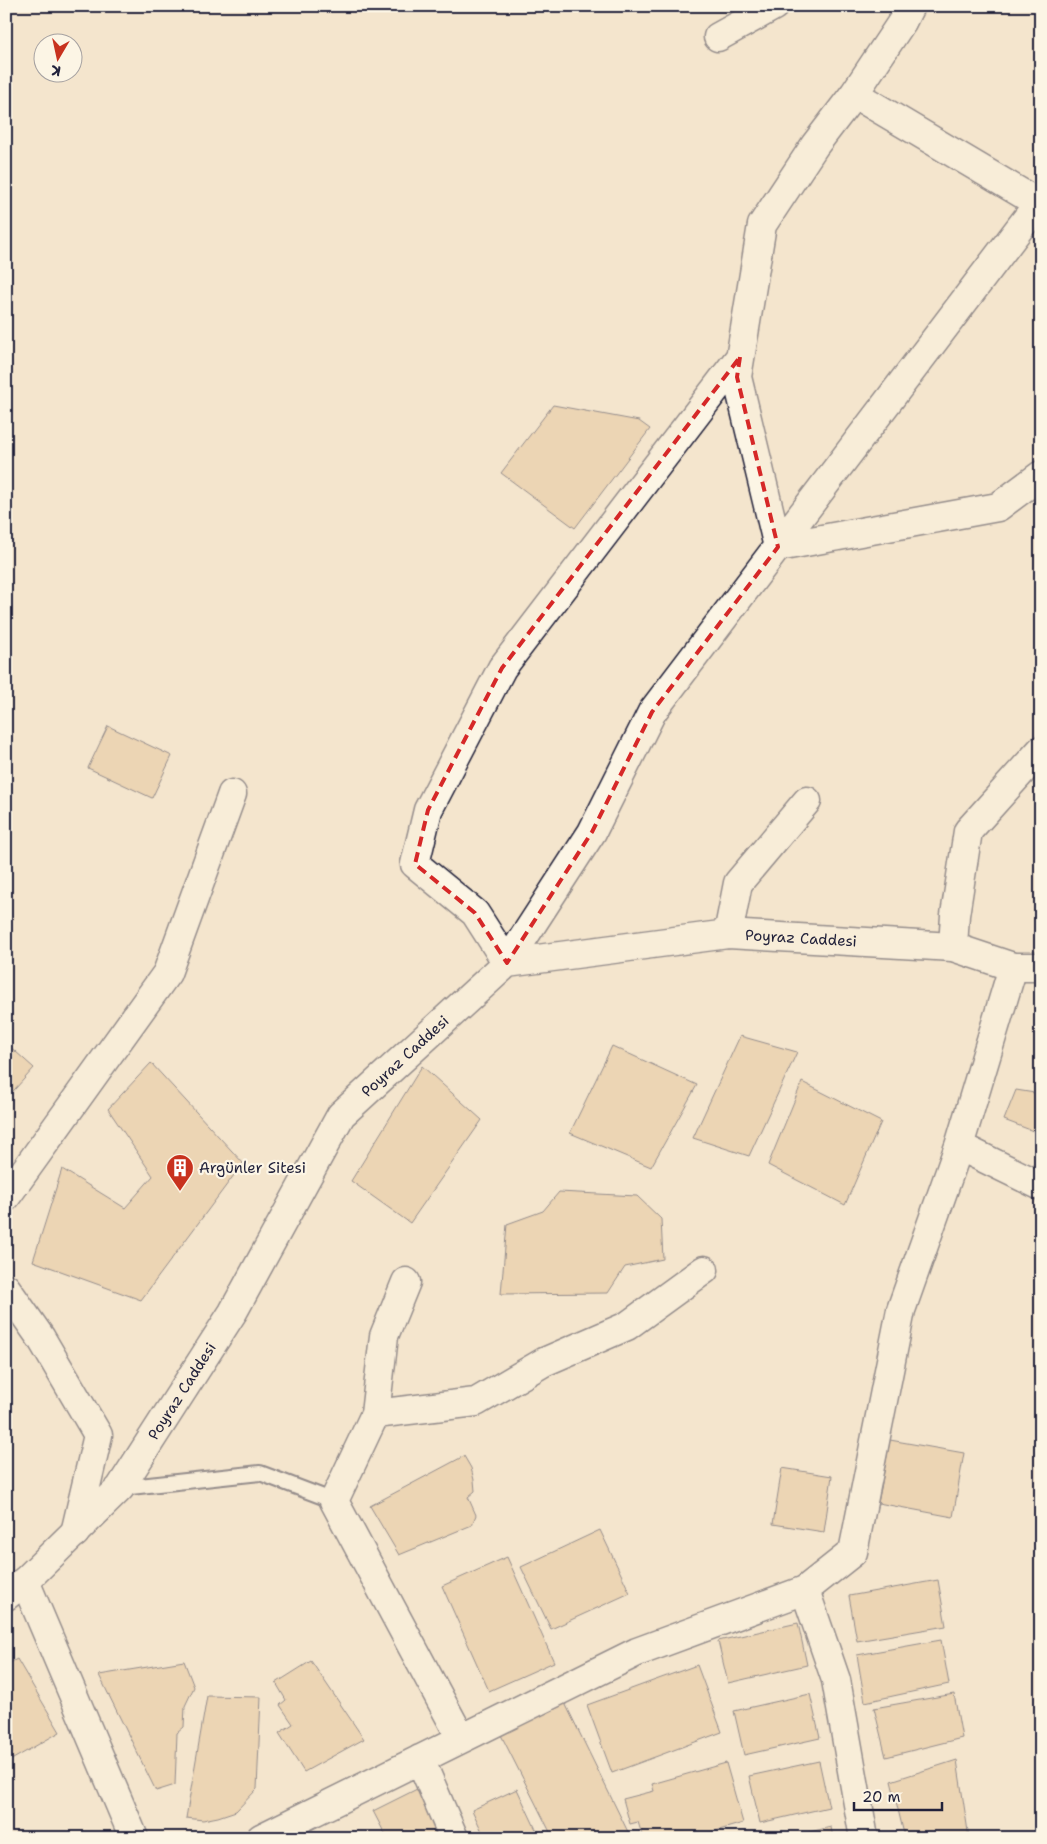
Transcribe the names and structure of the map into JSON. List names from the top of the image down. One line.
{"streets":{"street":["Poyraz Caddesi"]},"places":{"building":["Argünler Sitesi"]},"scale_bar":"20 m","north":"bottom"}
